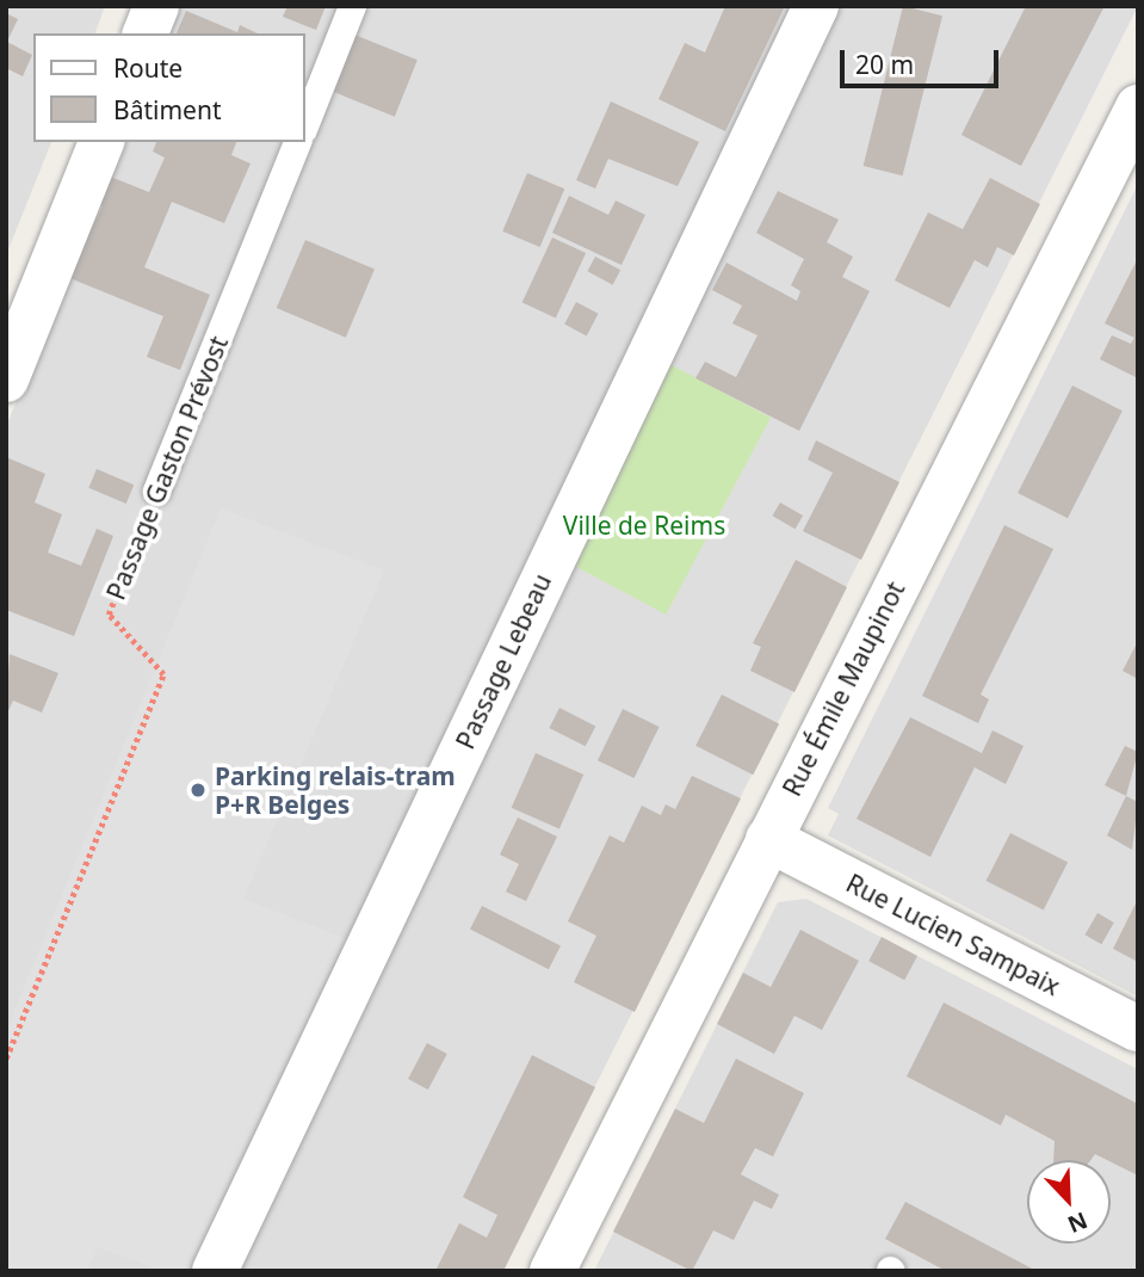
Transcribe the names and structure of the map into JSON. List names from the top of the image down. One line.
{"streets":{"street":["Passage Lebeau","Rue Émile Maupinot","Rue Lucien Sampaix"],"lane":["Passage Gaston Prévost"]},"crossings":[["Rue Émile Maupinot","Rue Lucien Sampaix"]],"parks":["Ville de Reims"],"places":["Parking relais-tram P+R Belges"],"legend":["Route","Bâtiment"],"scale_bar":"20 m","north":"bottom right"}
